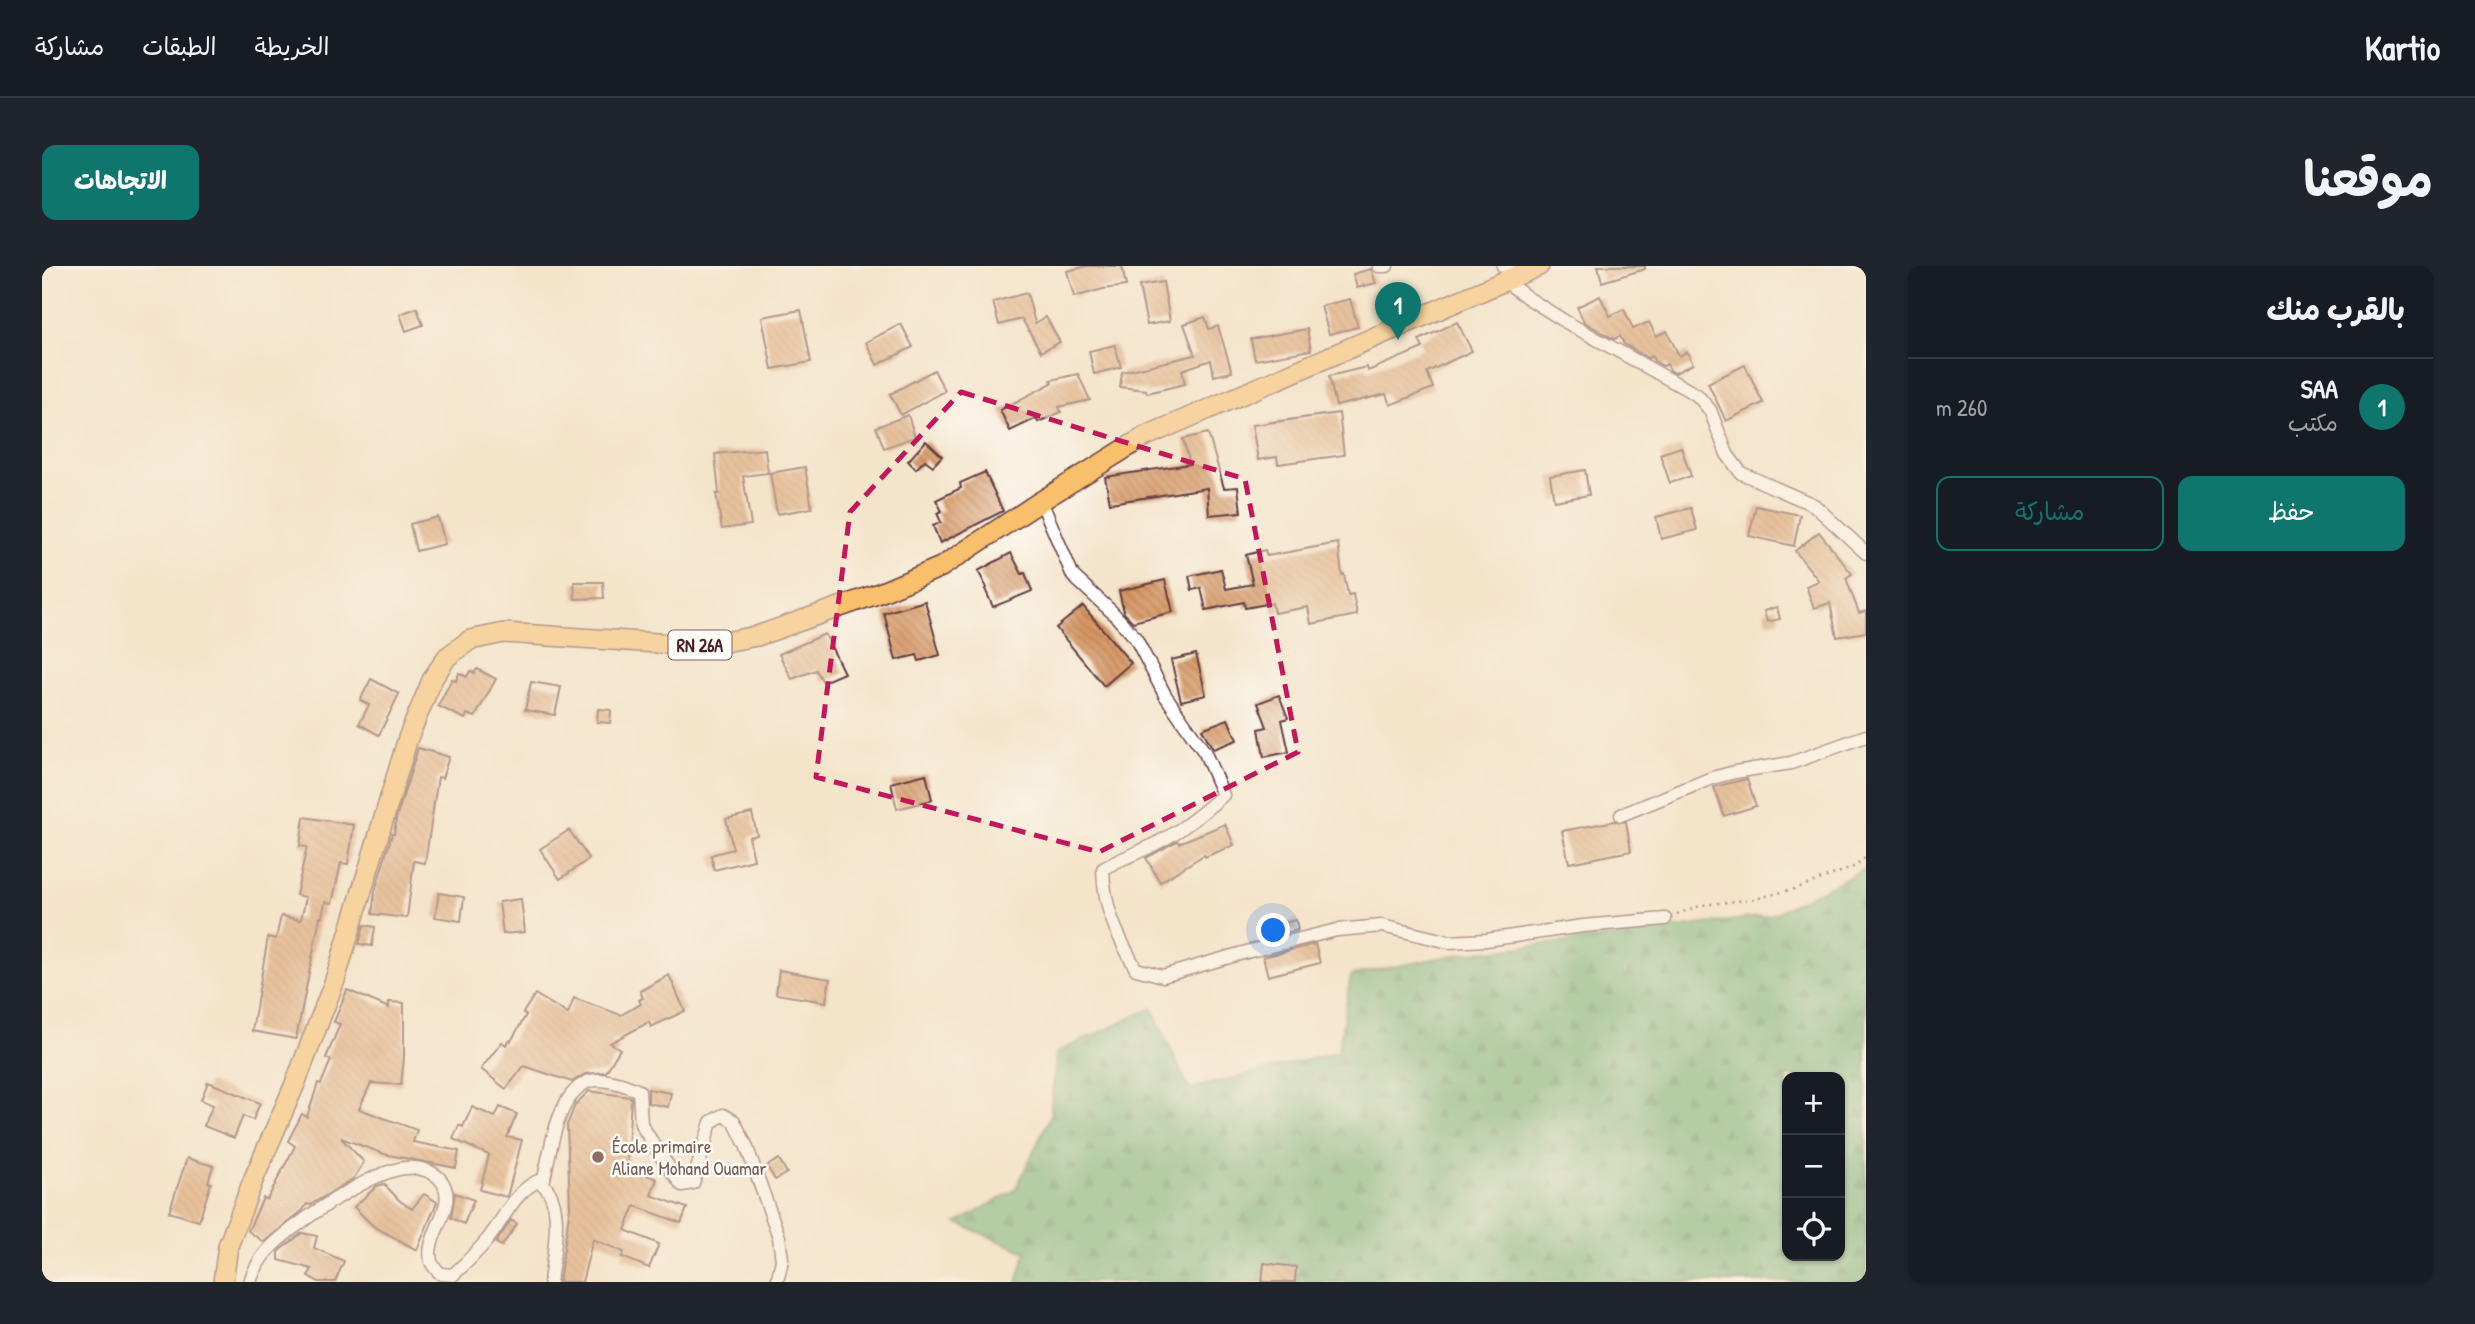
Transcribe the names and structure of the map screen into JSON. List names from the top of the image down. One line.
{"streets":{"main road":["RN 26A"]},"places":["École primaire Aliane Mohand Ouamar"],"page":{"header":"Kartio","nav":["الخريطة","الطبقات","مشاركة"],"title":"موقعنا","buttons":["الاتجاهات",["حفظ","مشاركة"]],"heading":"بالقرب منك","pins":"1","list":[{"mark":"1","name":"SAA","note":"مكتب","value":"260 m"}],"map_buttons":["+","−"]}}
